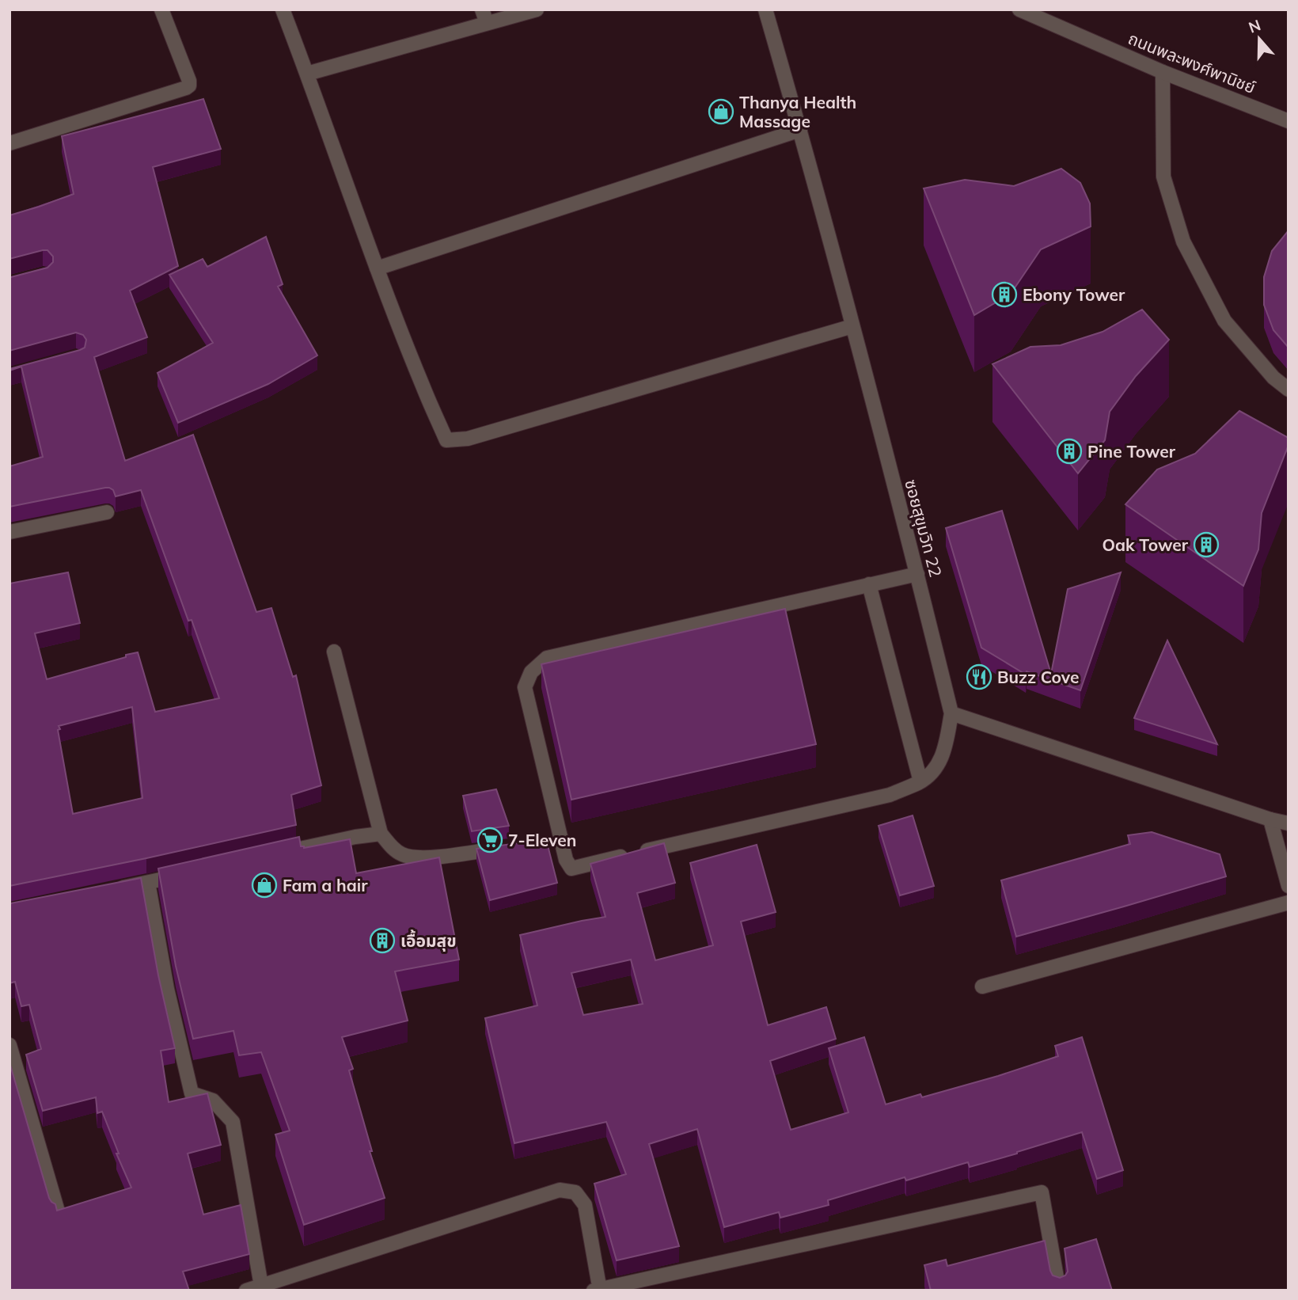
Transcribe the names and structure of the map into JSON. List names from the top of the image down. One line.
{"streets":{"street":["ถนนพละพงศ์พานิชย์","ซอยสุขุมวิท 22"]},"places":{"shop":["Thanya Health Massage","Fam a hair"],"building":["Ebony Tower","Pine Tower","Oak Tower","เอื้อมสุข"],"restaurant":["Buzz Cove"],"supermarket":["7-Eleven"]},"north":"top"}
